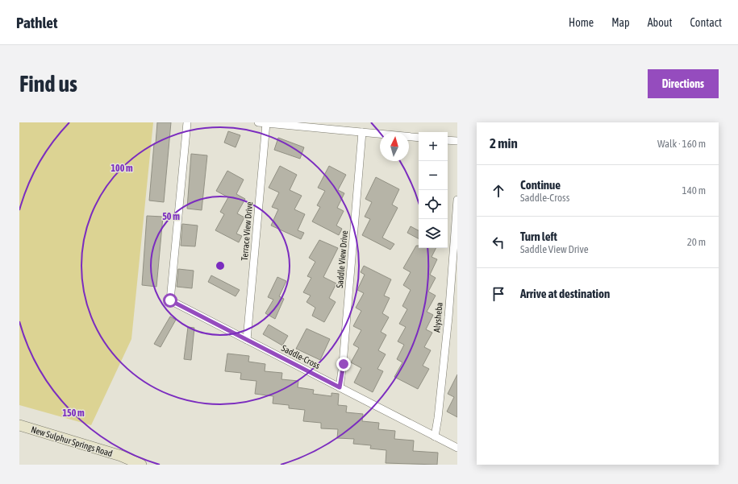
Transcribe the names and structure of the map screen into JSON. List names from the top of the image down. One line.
{"streets":{"street":["Terrace View Drive","Saddle View Drive","Alysheba","Saddle-Cross","New Sulphur Springs Road"]},"crossings":[["Terrace View Drive","Saddle-Cross"],["Saddle View Drive","Saddle-Cross"],["Alysheba","Saddle-Cross"]],"north":"top","page":{"header":"Pathlet","nav":["Home","Map","About","Contact"],"buttons":"Directions","title":"Find us","heading":["2 min","Walk · 160 m"],"map_buttons":["+","−"],"list":[["Continue","Saddle-Cross","140 m"],["Turn left","Saddle View Drive","20 m"],"Arrive at destination"]},"rings":["100 m","50 m","150 m"]}
